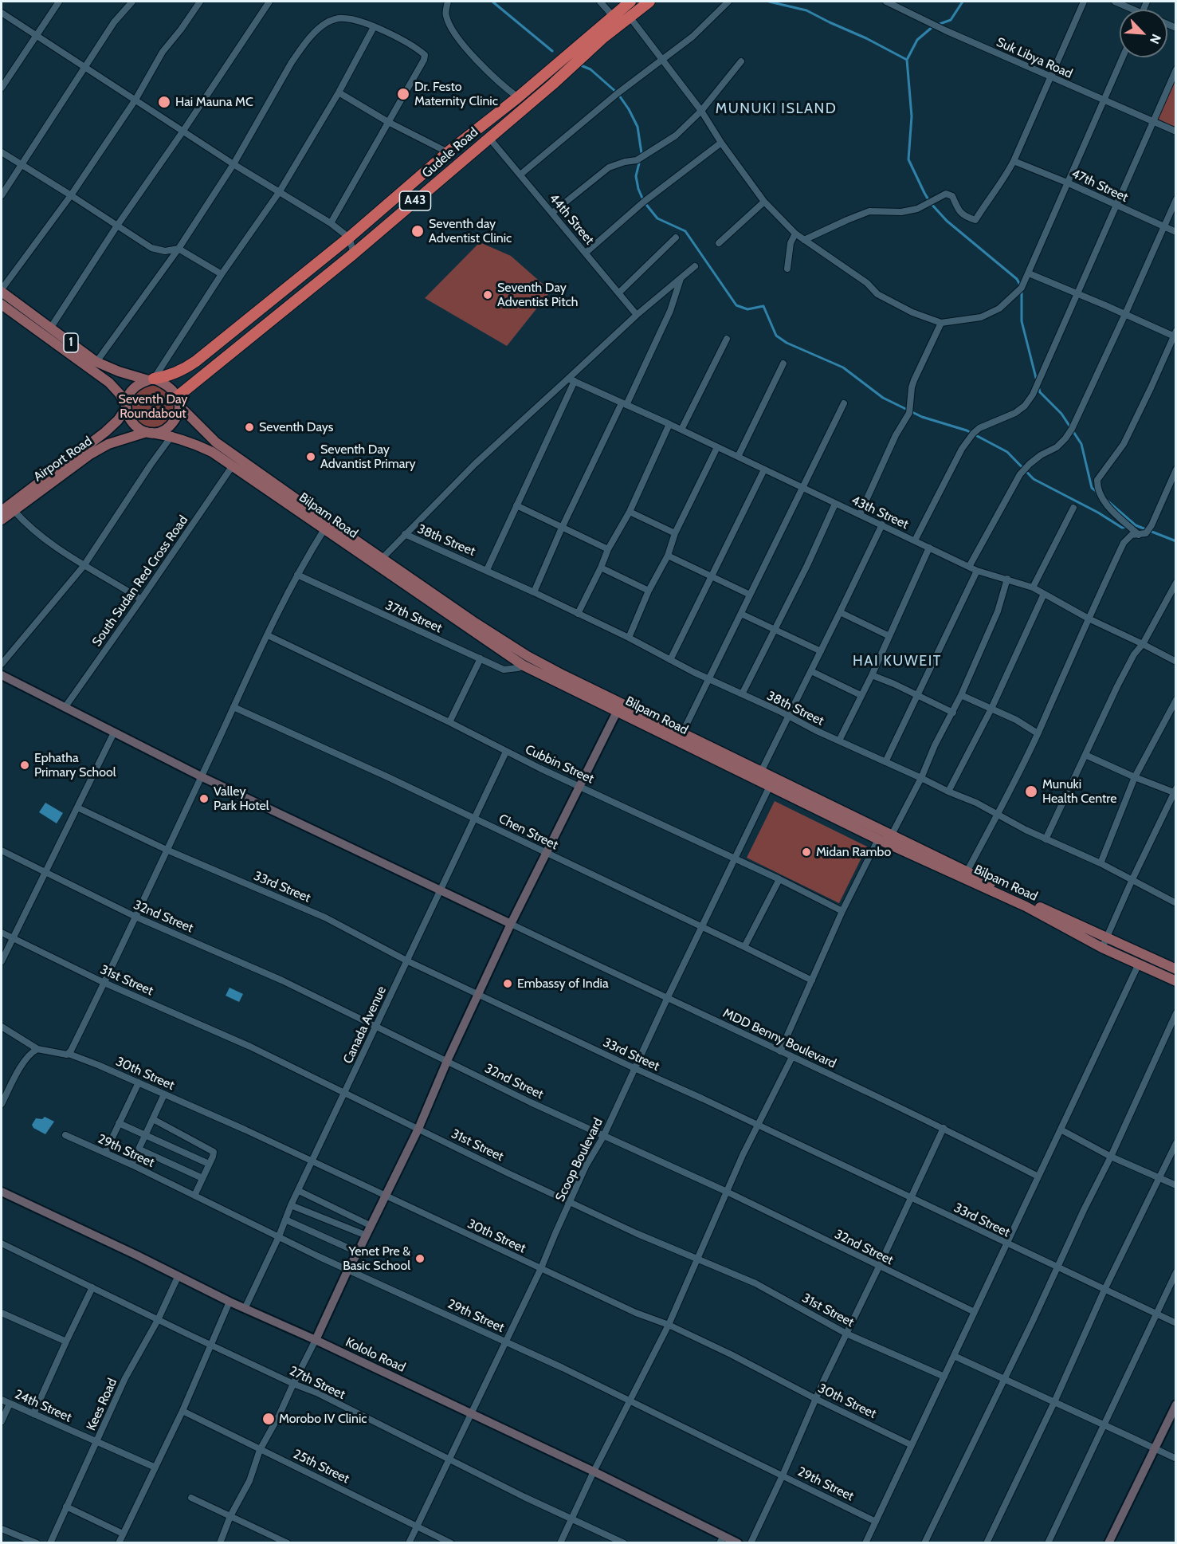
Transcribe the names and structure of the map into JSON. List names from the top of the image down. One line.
{"streets":{"highway":["Gudele Road","A43"],"main road":["1","Airport Road","Bilpam Road"],"street":["Suk Libya Road","47th Street","44th Street","43th Street","38th Street","South Sudan Red Cross Road","37th Street","Cubbin Street","Chen Street","33rd Street","32nd Street","31st Street","Canada Avenue","MDD Benny Boulevard","30th Street","29th Street","Scoop Boulevard","Kololo Road","27th Street","Kees Road","24th Street","25th Street"]},"crossings":[["Gudele Road","44th Street"],["Gudele Road","1"],["Gudele Road","Airport Road"],["Gudele Road","Bilpam Road"],["1","Airport Road"],["1","Bilpam Road"],["Airport Road","Bilpam Road"],["Bilpam Road","South Sudan Red Cross Road"],["Bilpam Road","37th Street"],["Bilpam Road","Scoop Boulevard"],["Cubbin Street","Canada Avenue"],["Cubbin Street","Scoop Boulevard"],["Chen Street","Canada Avenue"],["Chen Street","Scoop Boulevard"],["33rd Street","Canada Avenue"],["33rd Street","Scoop Boulevard"],["32nd Street","Canada Avenue"],["32nd Street","Scoop Boulevard"],["31st Street","Canada Avenue"],["31st Street","Scoop Boulevard"],["Canada Avenue","30th Street"],["Canada Avenue","29th Street"],["Canada Avenue","Kololo Road"],["MDD Benny Boulevard","Scoop Boulevard"],["30th Street","Scoop Boulevard"],["29th Street","Scoop Boulevard"],["Scoop Boulevard","Kololo Road"],["Scoop Boulevard","27th Street"],["Scoop Boulevard","25th Street"],["Kololo Road","Kees Road"],["27th Street","Kees Road"],["Kees Road","24th Street"]],"districts":["MUNUKI ISLAND","HAI KUWEIT"],"parks":["Seventh Day Roundabout"],"places":["Dr. Festo Maternity Clinic","Hai Mauna MC","Seventh day Adventist Clinic","Seventh Day Adventist Pitch","Seventh Days","Seventh Day Advantist Primary","Ephatha Primary School","Munuki Health Centre","Valley Park Hotel","Midan Rambo","Embassy of India","Yenet Pre & Basic School","Morobo IV Clinic"],"north":"bottom right"}
